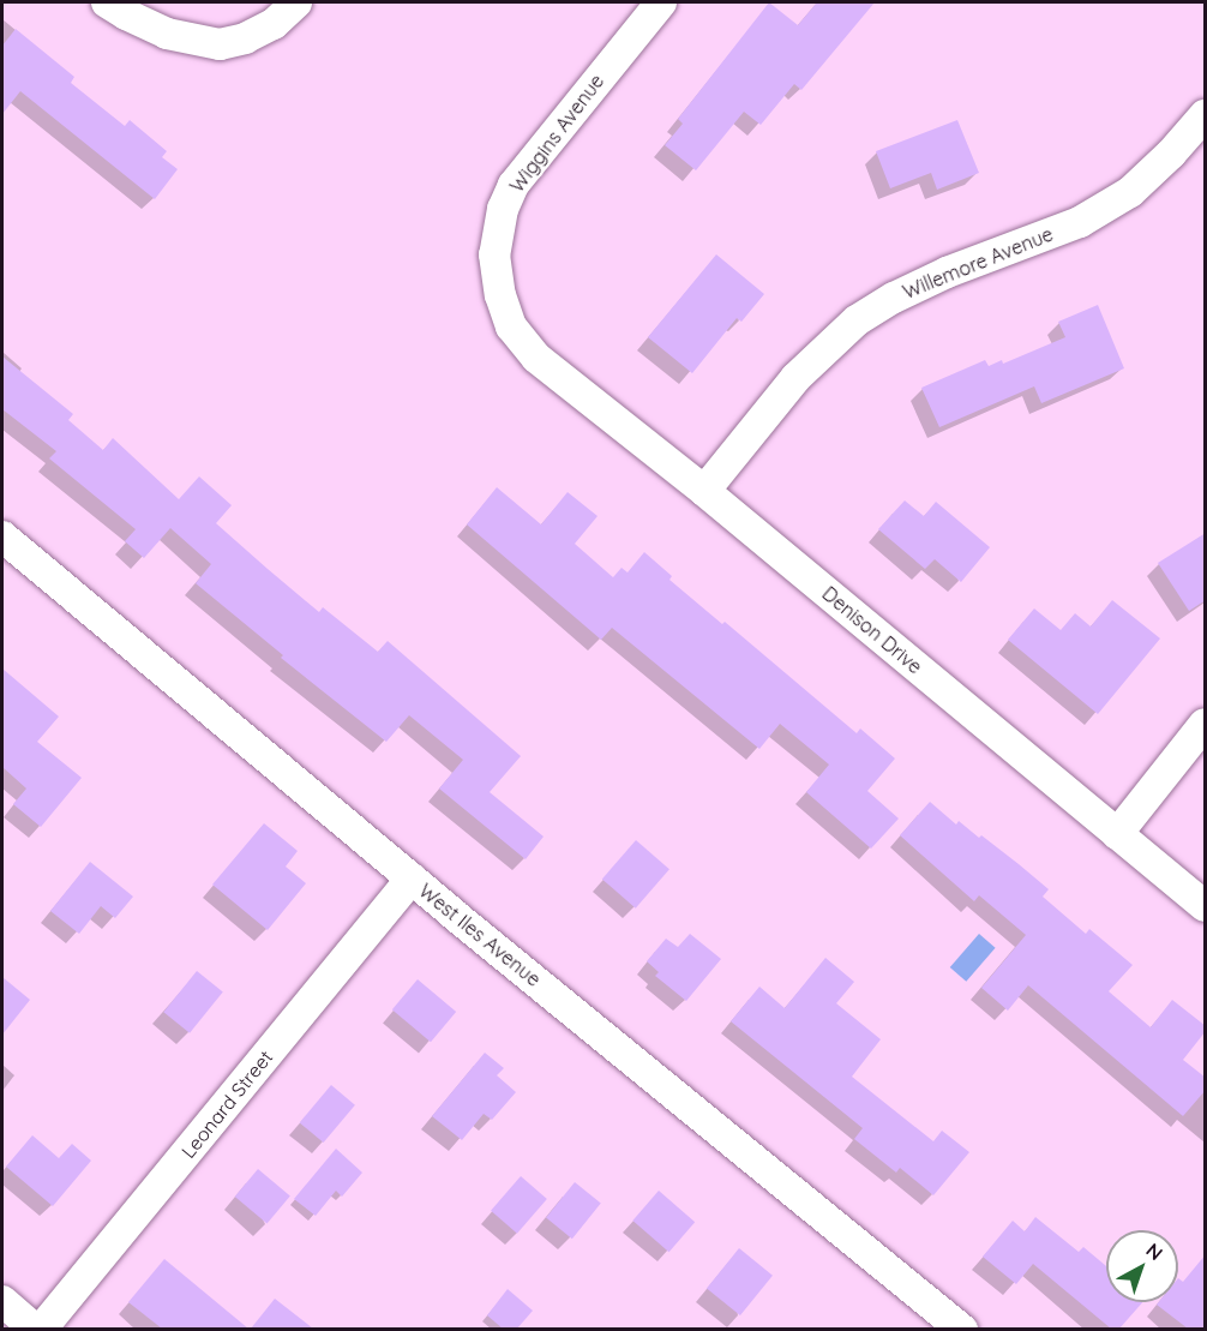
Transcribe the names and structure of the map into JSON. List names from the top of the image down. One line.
{"streets":{"street":["Wiggins Avenue","Willemore Avenue","Denison Drive","West Iles Avenue","Leonard Street"]},"crossings":[["Wiggins Avenue","Denison Drive"],["Willemore Avenue","Denison Drive"],["West Iles Avenue","Leonard Street"]],"north":"top right"}
